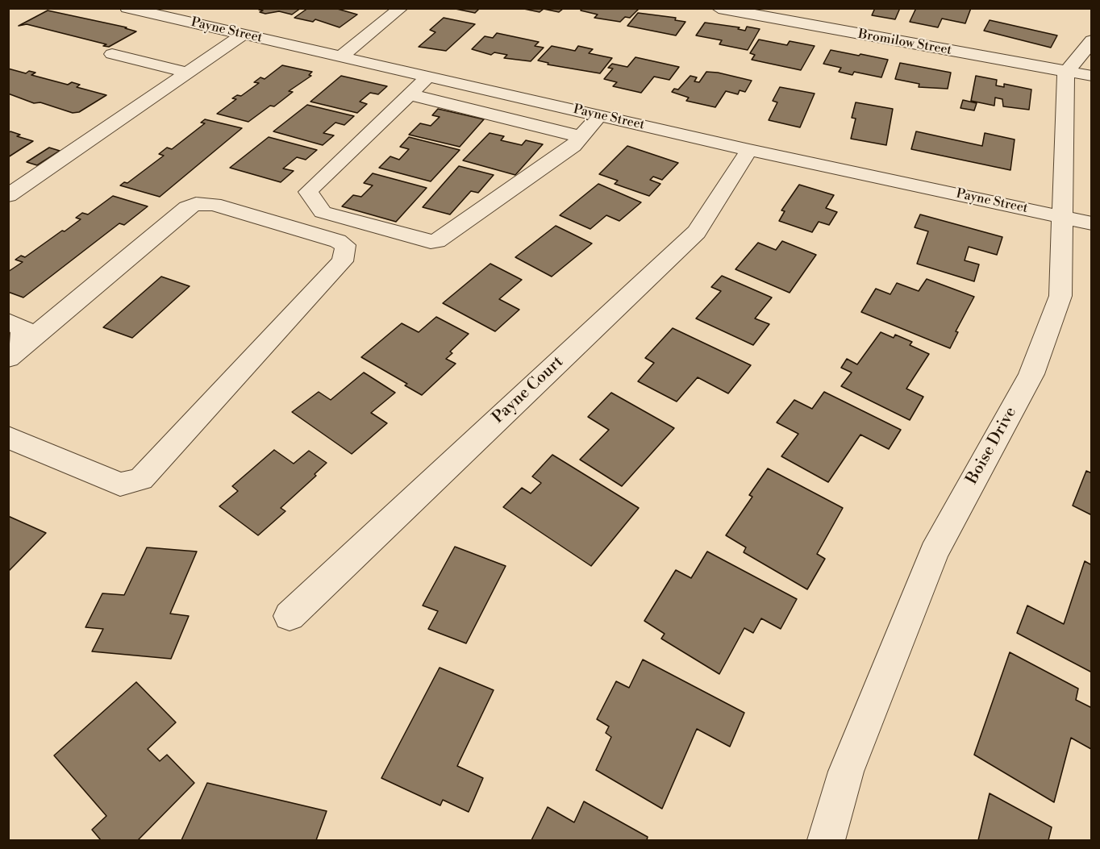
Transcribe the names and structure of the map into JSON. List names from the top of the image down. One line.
{"streets":{"street":["Payne Street","Bromilow Street","Payne Court","Boise Drive"]},"crossings":[["Payne Street","Payne Court"],["Payne Street","Boise Drive"],["Bromilow Street","Boise Drive"]]}
